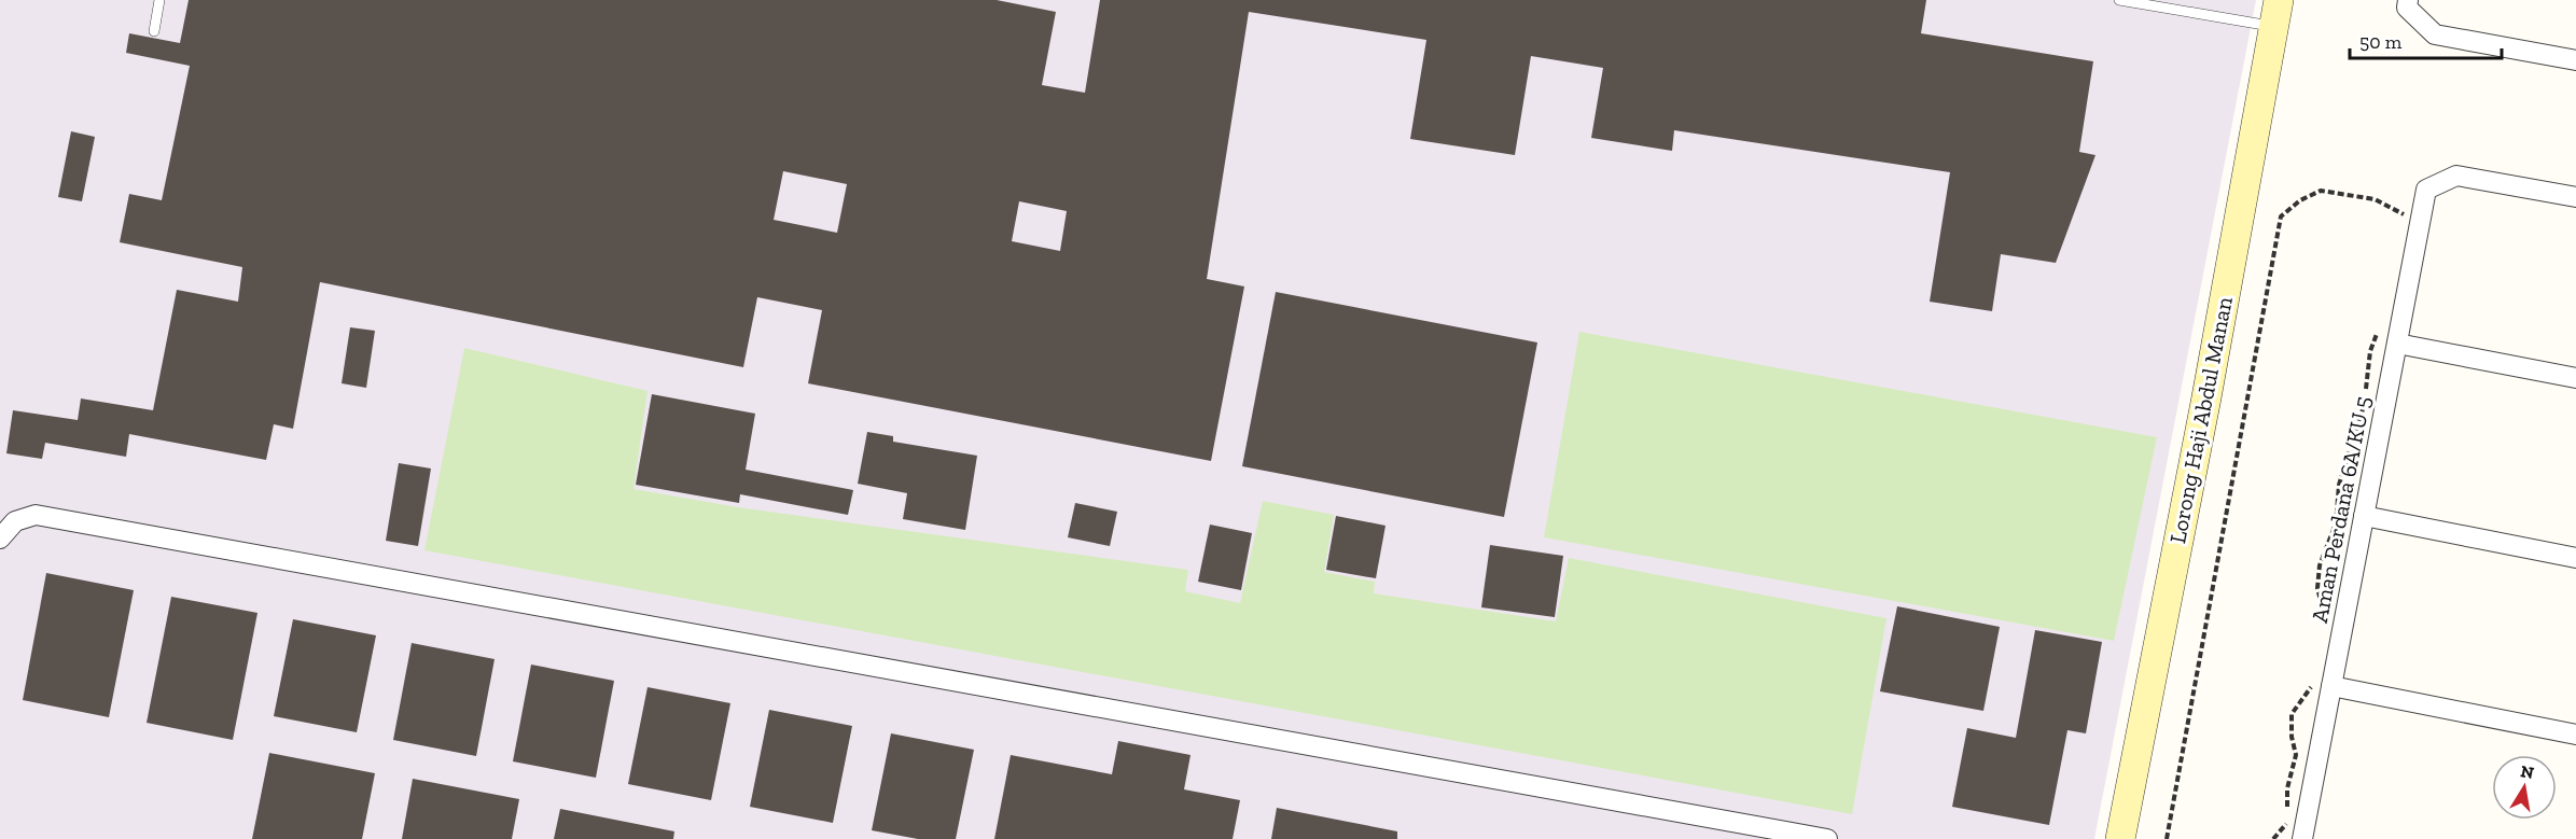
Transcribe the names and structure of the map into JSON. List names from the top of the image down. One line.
{"streets":{"street":["Lorong Haji Abdul Manan","Aman Perdana 6A/KU 5"]},"scale_bar":"50 m","north":"top"}
